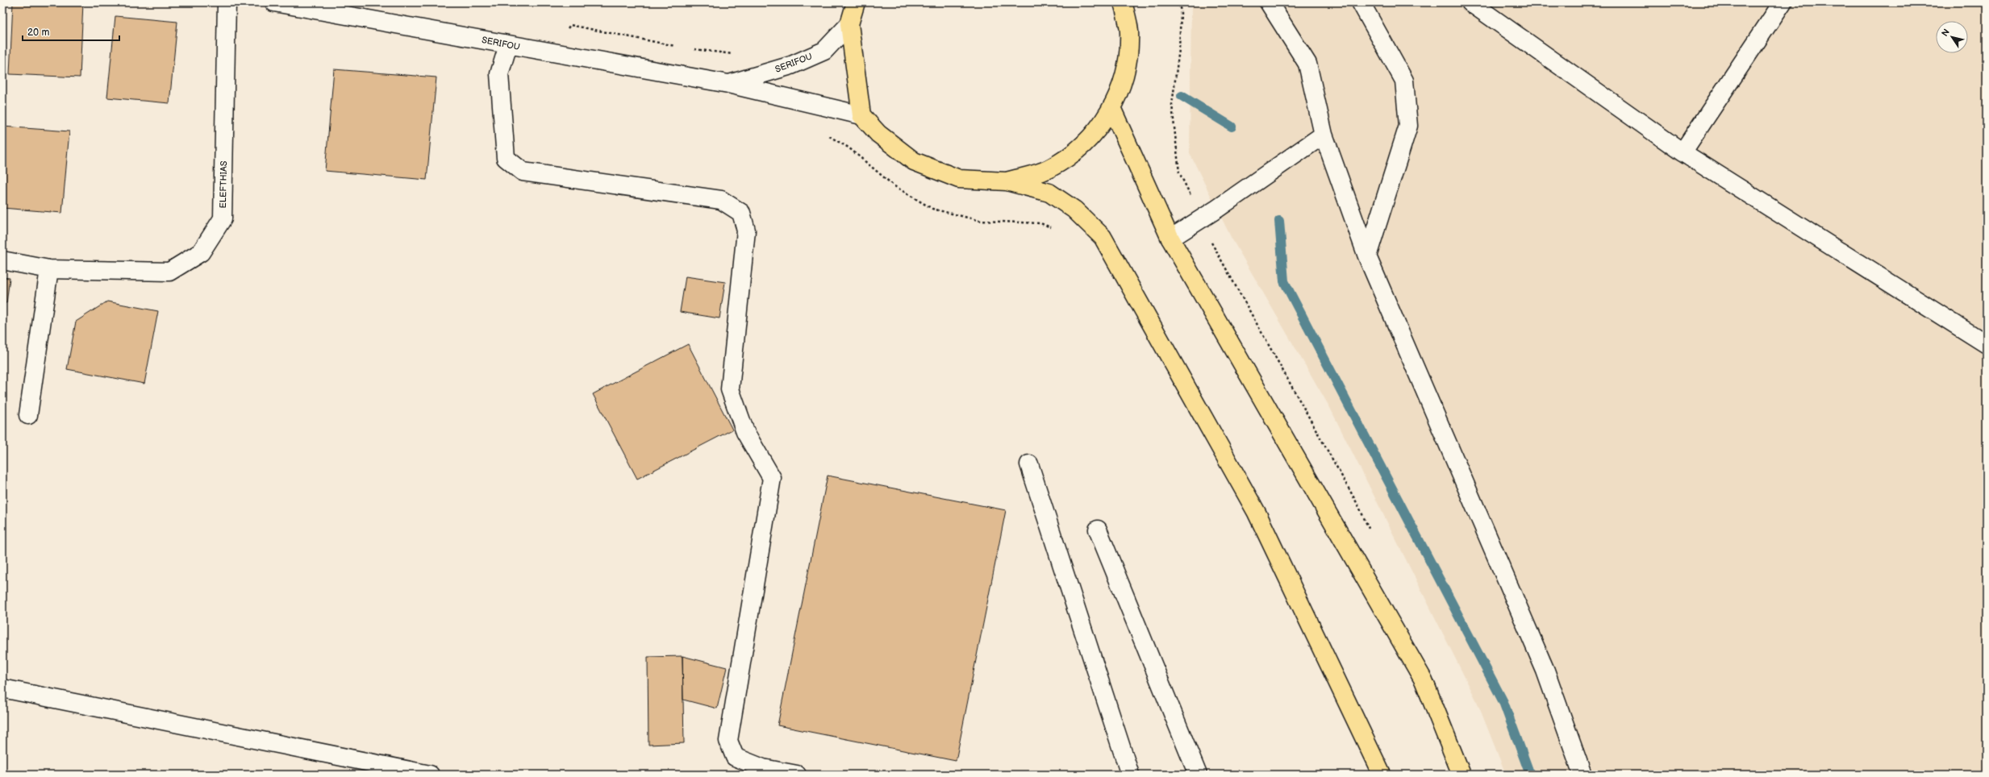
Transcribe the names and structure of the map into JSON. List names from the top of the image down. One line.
{"streets":{"street":["SERIFOU","ELEFTHIAS"]},"scale_bar":"20 m","north":"top left"}
